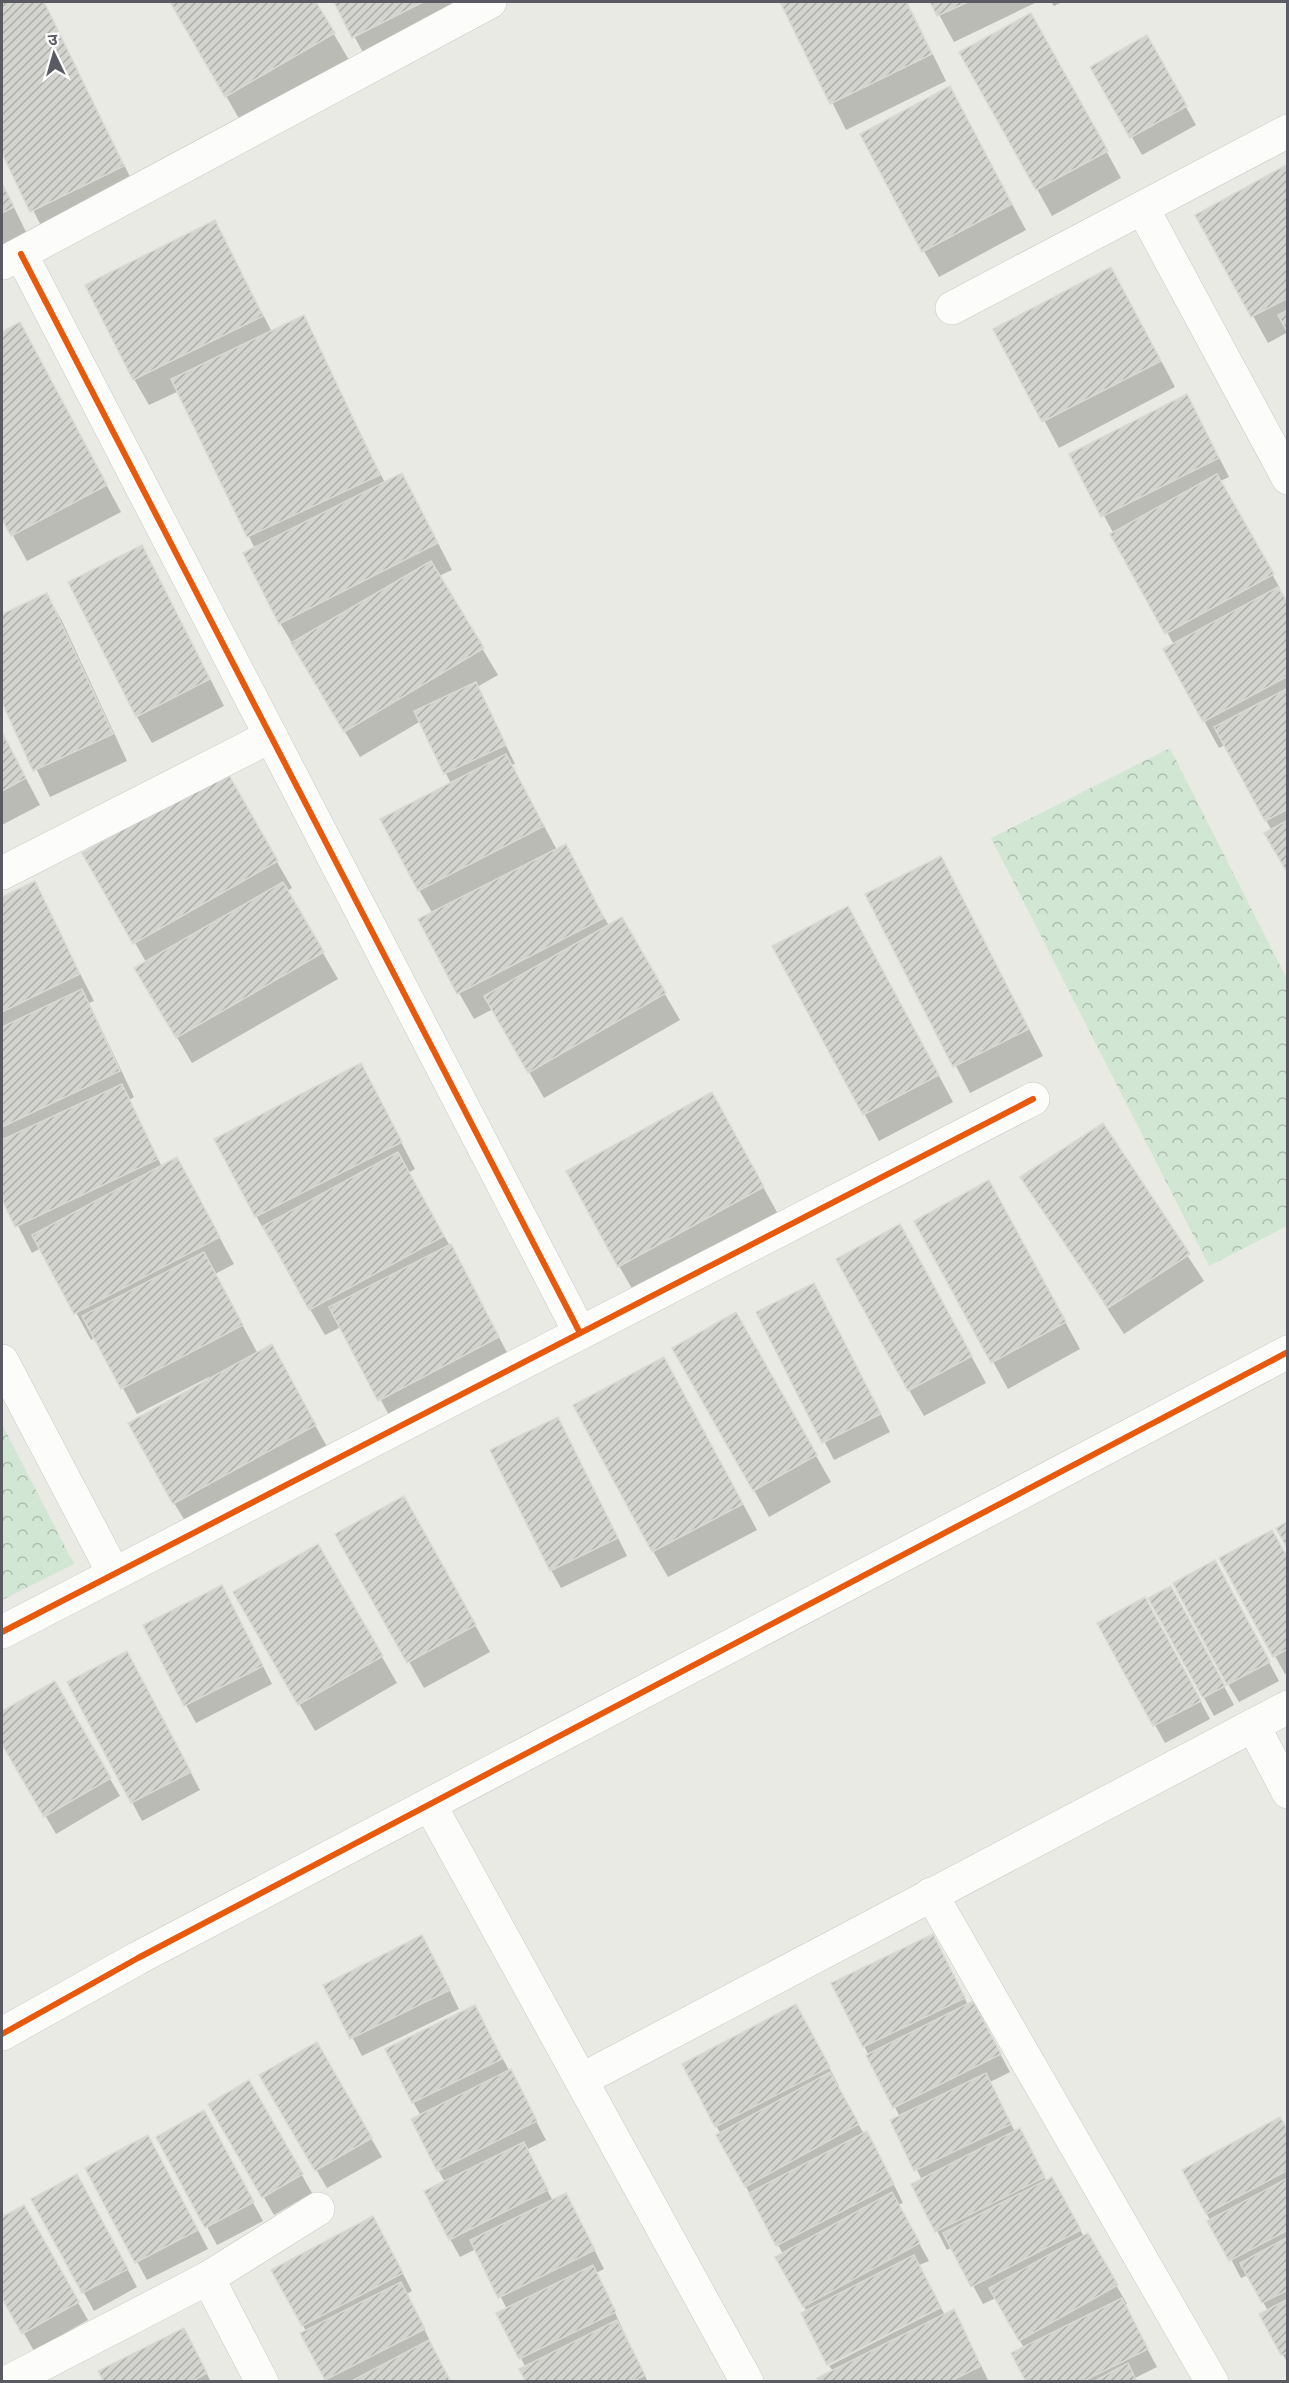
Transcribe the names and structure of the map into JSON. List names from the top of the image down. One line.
{"north":"top"}
